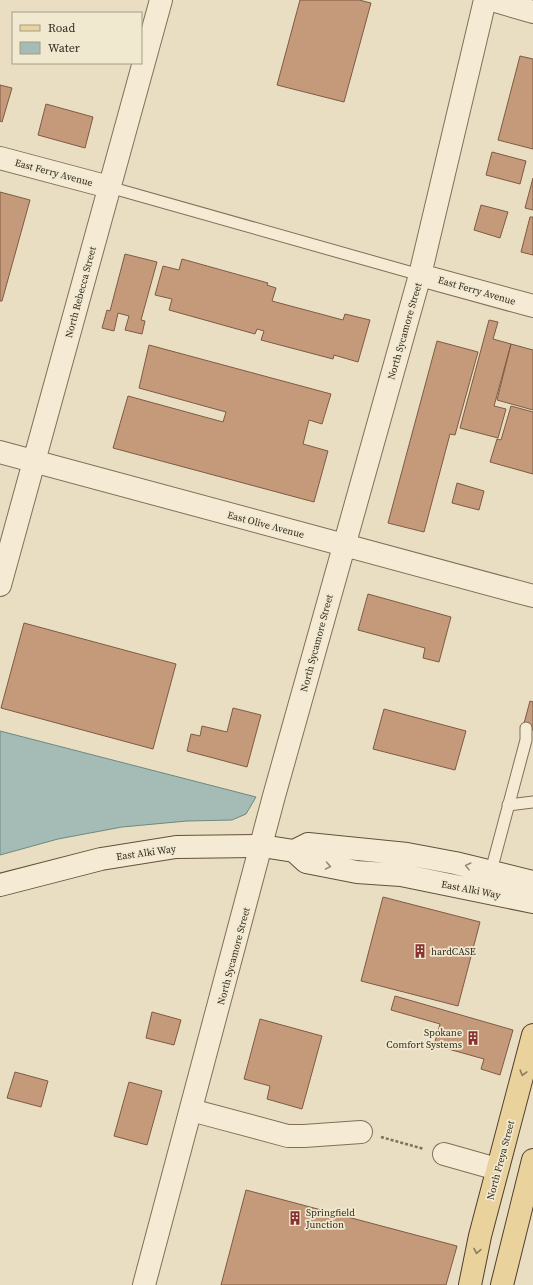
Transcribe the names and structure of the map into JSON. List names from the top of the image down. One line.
{"streets":{"main road":["North Freya Street"],"street":["East Ferry Avenue","North Rebecca Street","North Sycamore Street","East Olive Avenue","East Alki Way"]},"crossings":[["East Ferry Avenue","North Rebecca Street"],["East Ferry Avenue","North Sycamore Street"],["North Rebecca Street","East Olive Avenue"],["North Sycamore Street","East Olive Avenue"],["North Sycamore Street","East Alki Way"]],"places":{"building":["hardCASE","Spokane Comfort Systems","Springfield Junction"]},"legend":["Road","Water"]}
